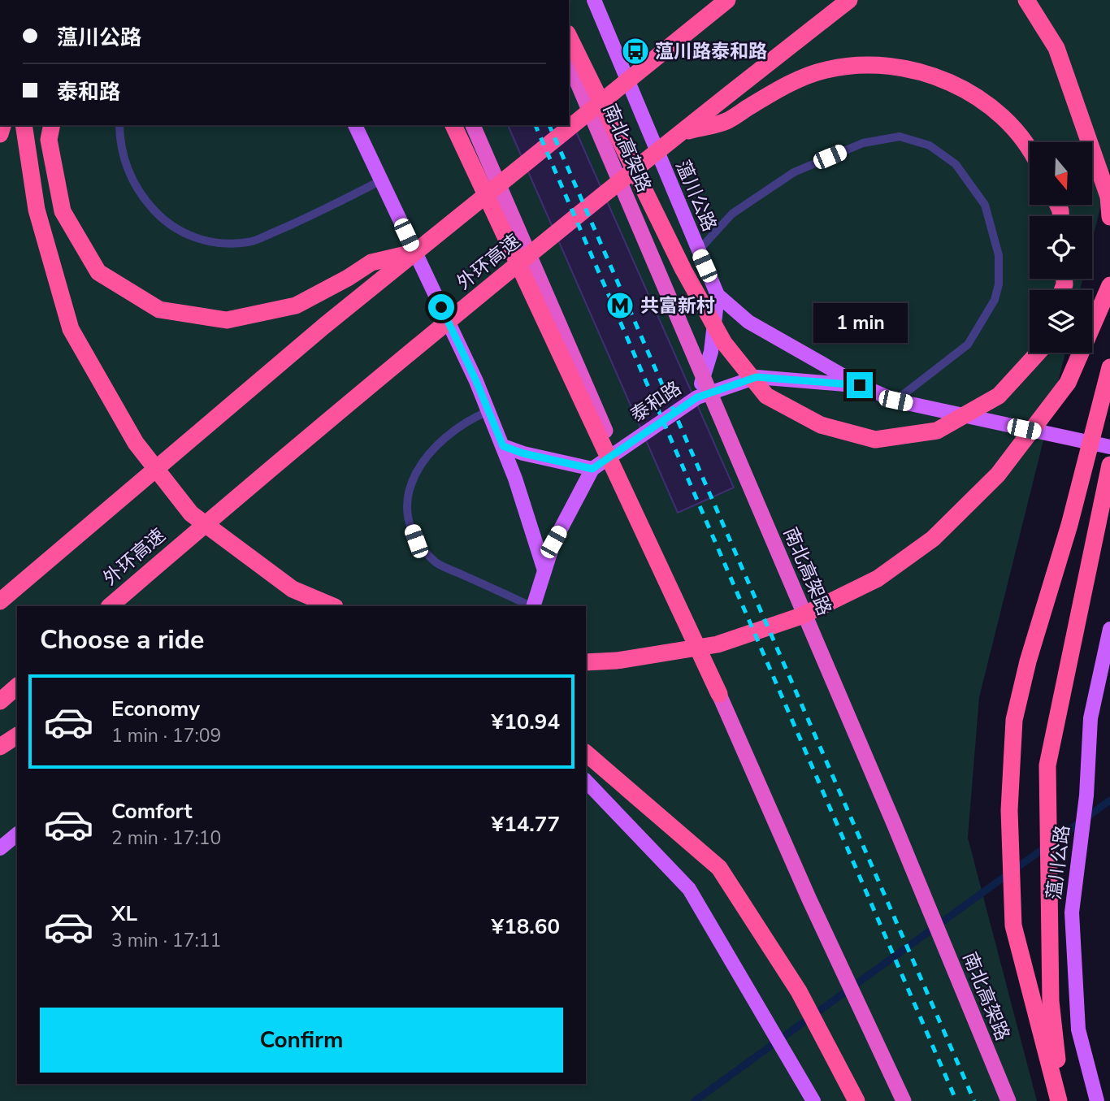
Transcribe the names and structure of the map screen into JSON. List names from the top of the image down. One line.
{"streets":{"highway":["南北高架路","外环高速"],"main road":["蕰川公路","泰和路"]},"crossings":[["蕰川公路","泰和路"]],"places":{"bus stop":["蕰川路泰和路"],"metro station":["共富新村"]},"north":"bottom","page":{"banner":["蕰川公路","泰和路"],"bubble":"1 min","heading":"Choose a ride","list":[{"name":"Economy","note":"1 min · 17:09","value":"¥10.94"},{"name":"Comfort","note":"2 min · 17:10","value":"¥14.77"},{"name":"XL","note":"3 min · 17:11","value":"¥18.60"}],"buttons":"Confirm"}}
